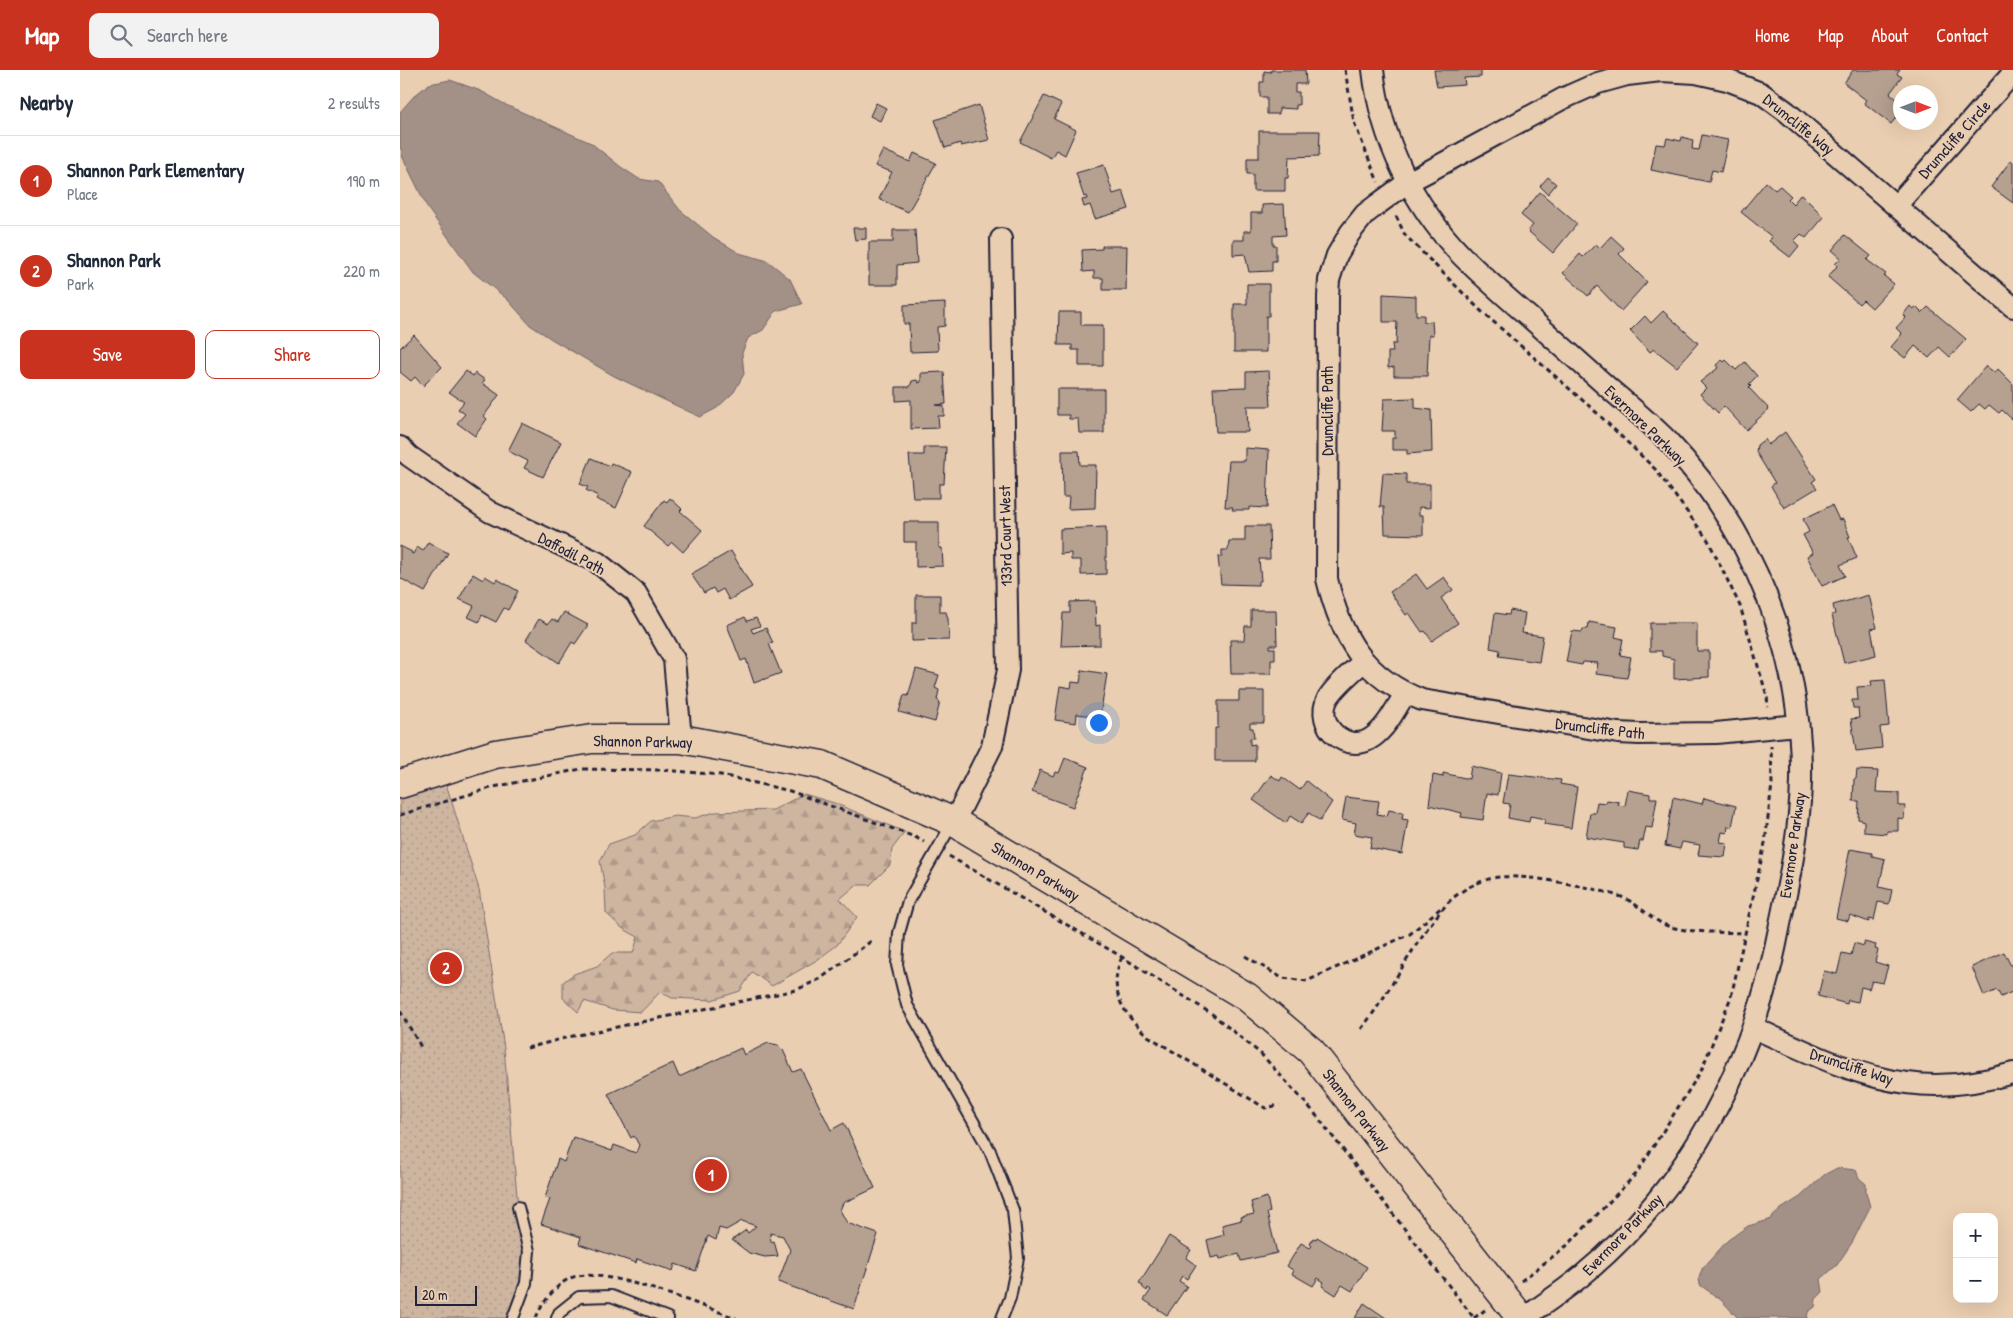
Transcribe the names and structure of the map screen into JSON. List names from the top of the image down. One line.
{"streets":{"street":["Drumcliffe Way","Drumcliffe Circle","Drumcliffe Path","Evermore Parkway","133rd Court West","Daffodil Path","Shannon Parkway"]},"crossings":[["Drumcliffe Way","Drumcliffe Circle"],["Drumcliffe Way","Drumcliffe Path"],["Drumcliffe Way","Evermore Parkway"],["Drumcliffe Path","Evermore Parkway"],["Evermore Parkway","Shannon Parkway"],["133rd Court West","Shannon Parkway"],["Daffodil Path","Shannon Parkway"]],"scale_bar":"20 m","north":"right","page":{"header":"Map","search":"Search here","nav":["Home","Map","About","Contact"],"heading":["Nearby","2 results"],"list":[{"mark":"1","name":"Shannon Park Elementary","note":"Place","value":"190 m"},{"mark":"2","name":"Shannon Park","note":"Park","value":"220 m"}],"buttons":["Save","Share"],"pins":["2","1"],"map_buttons":["+","−"],"scale":"20 m"}}
